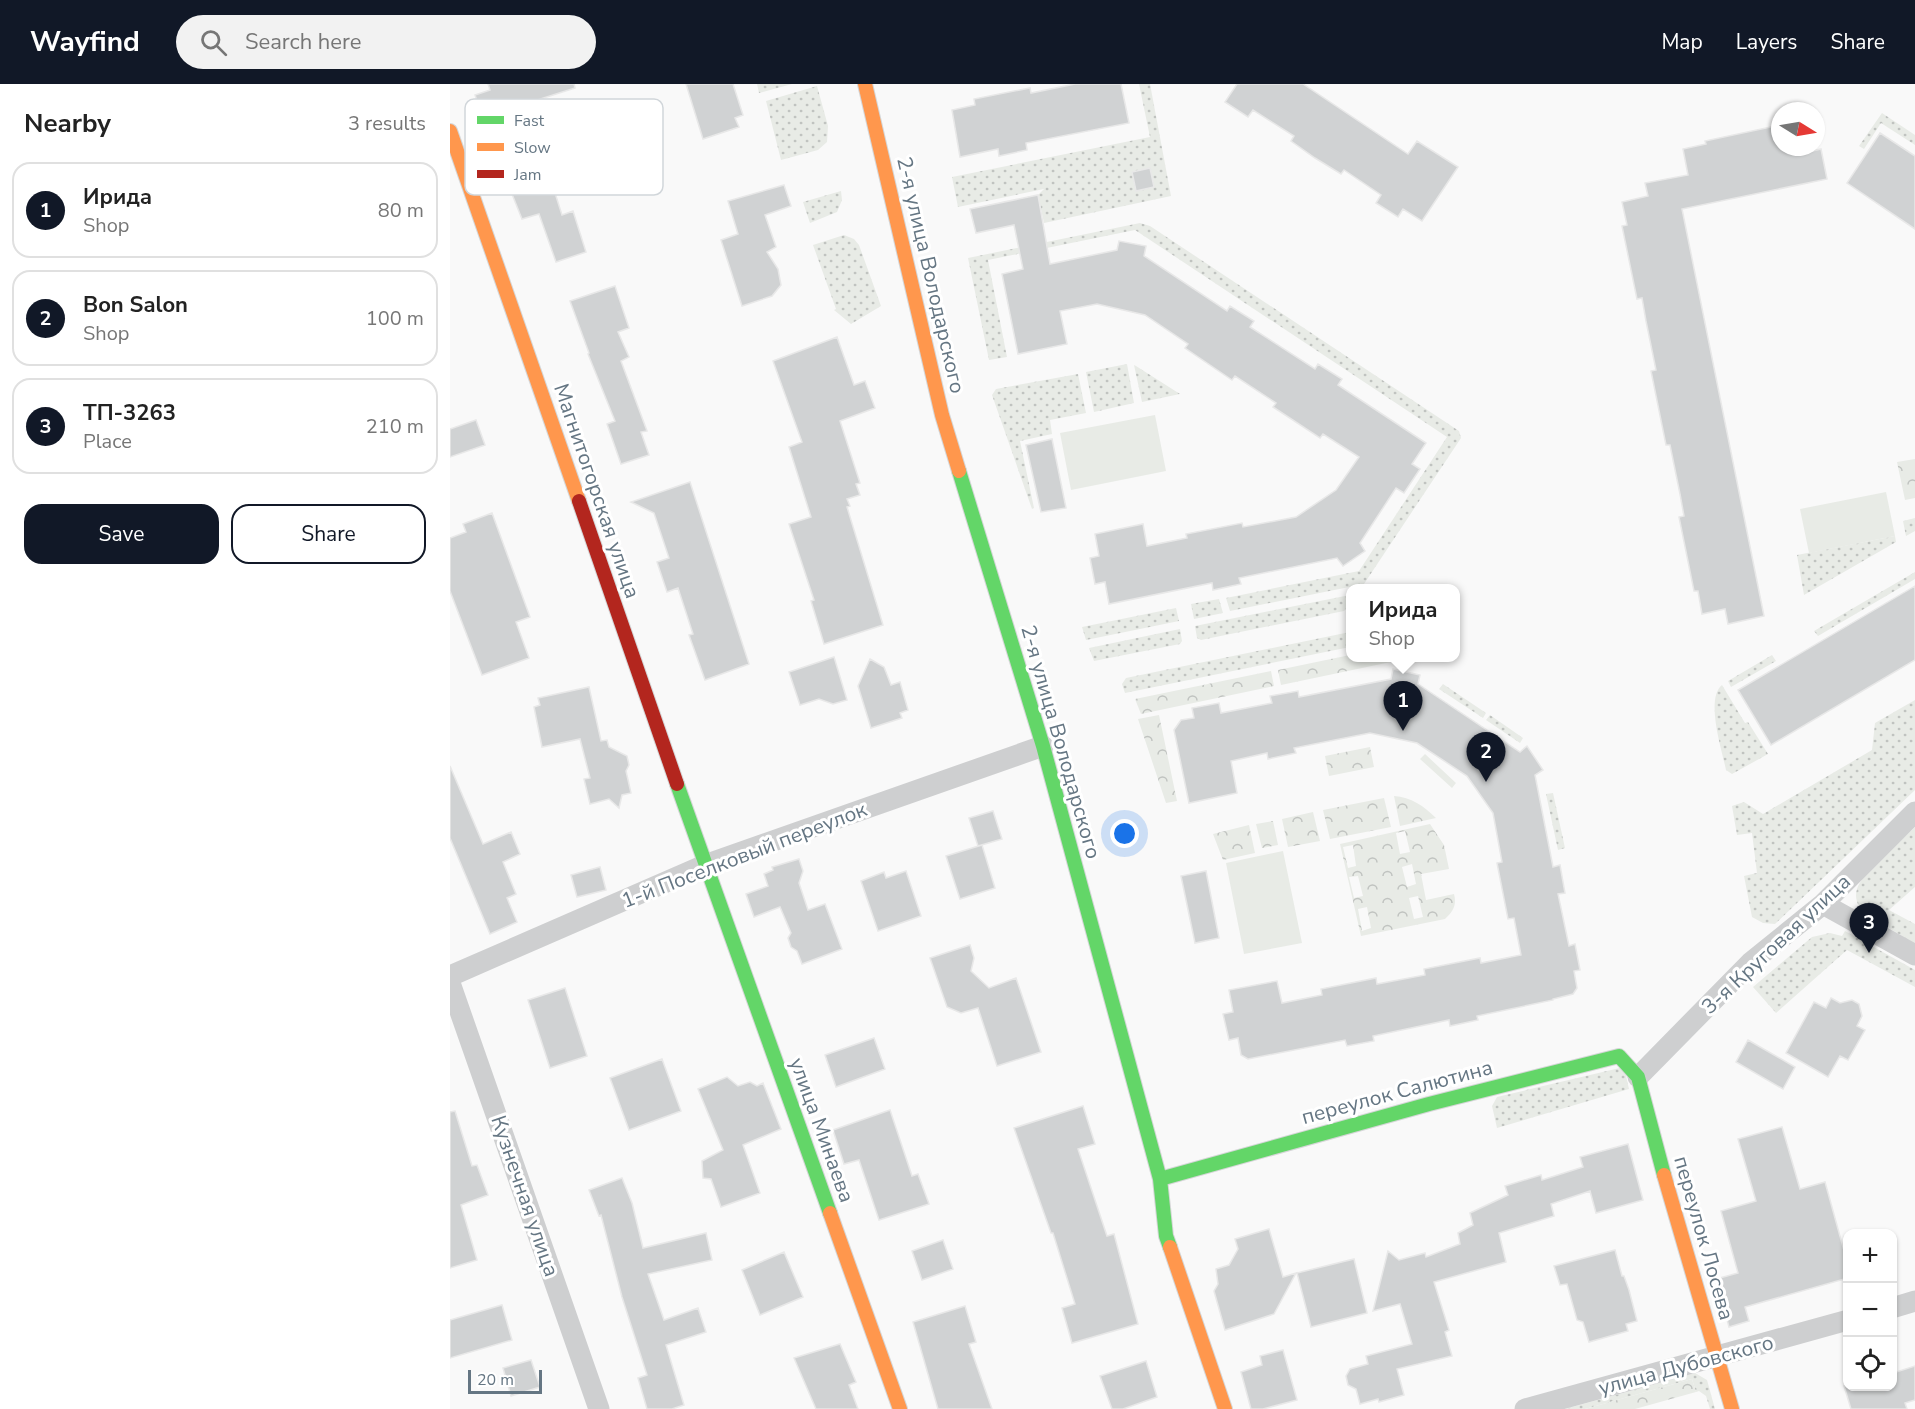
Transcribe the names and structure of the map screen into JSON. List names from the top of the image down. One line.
{"streets":{"street":["2-я улица Володарского","Магнитогорская улица","1-й Поселковый переулок","3-я Круговая улица","переулок Салютина","улица Минаева","Кузнечная улица","переулок Лосева","улица Дубовского"]},"crossings":[["2-я улица Володарского","1-й Поселковый переулок"],["2-я улица Володарского","переулок Салютина"],["Магнитогорская улица","1-й Поселковый переулок"],["Магнитогорская улица","улица Минаева"],["1-й Поселковый переулок","улица Минаева"],["3-я Круговая улица","переулок Салютина"],["3-я Круговая улица","переулок Лосева"],["переулок Салютина","переулок Лосева"],["переулок Лосева","улица Дубовского"]],"legend":["Fast","Slow","Jam"],"scale_bar":"20 m","north":"right","page":{"header":"Wayfind","search":"Search here","nav":["Map","Layers","Share"],"heading":["Nearby","3 results"],"list":[{"mark":"1","name":"Ирида","note":"Shop","value":"80 m"},{"mark":"2","name":"Bon Salon","note":"Shop","value":"100 m"},{"mark":"3","name":"ТП-3263","note":"Place","value":"210 m"}],"buttons":["Save","Share"],"popup":["Ирида","Shop"],"pins":["1","2","3"],"map_buttons":["+","−"],"scale":"20 m"}}
